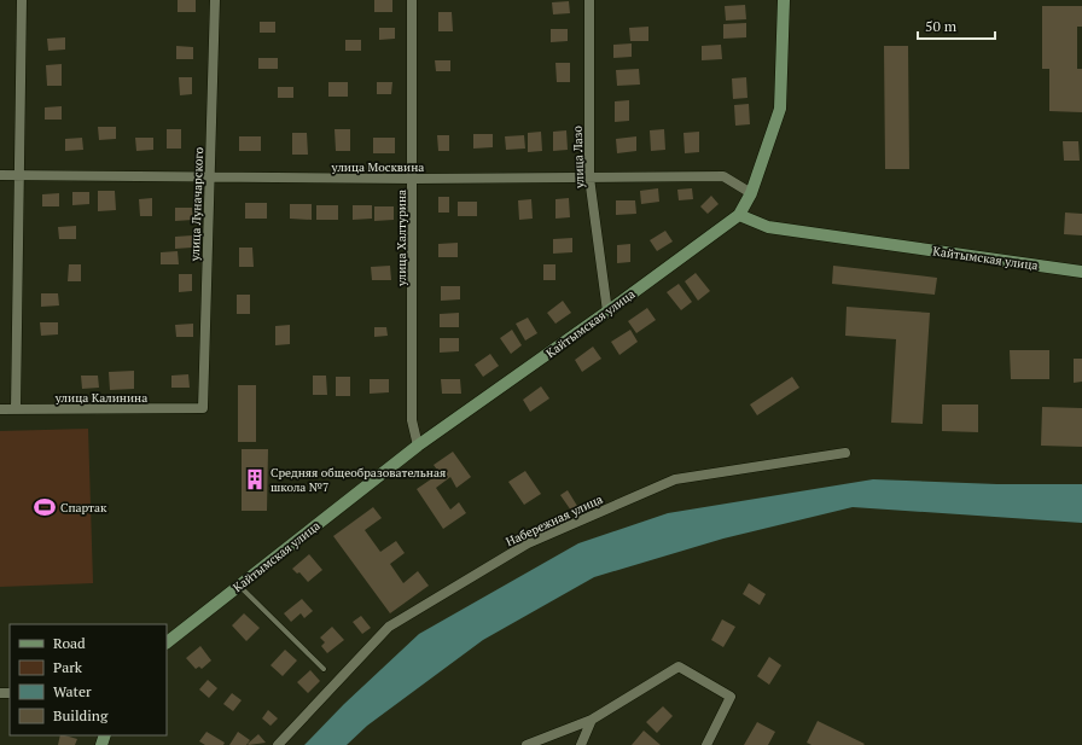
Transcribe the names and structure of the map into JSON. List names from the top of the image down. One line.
{"streets":{"street":["улица Лазо","улица Москвина","улица Луначарского","улица Халтурина","Кайтымская улица","улица Калинина","Набережная улица"]},"crossings":[["улица Лазо","улица Москвина"],["улица Лазо","Кайтымская улица"],["улица Москвина","улица Луначарского"],["улица Москвина","улица Халтурина"],["улица Луначарского","улица Калинина"],["улица Халтурина","Кайтымская улица"]],"places":{"building":["Средняя общеобразовательная школа №7"],"sports":["Спартак"]},"legend":["Road","Park","Water","Building"],"scale_bar":"50 m"}
